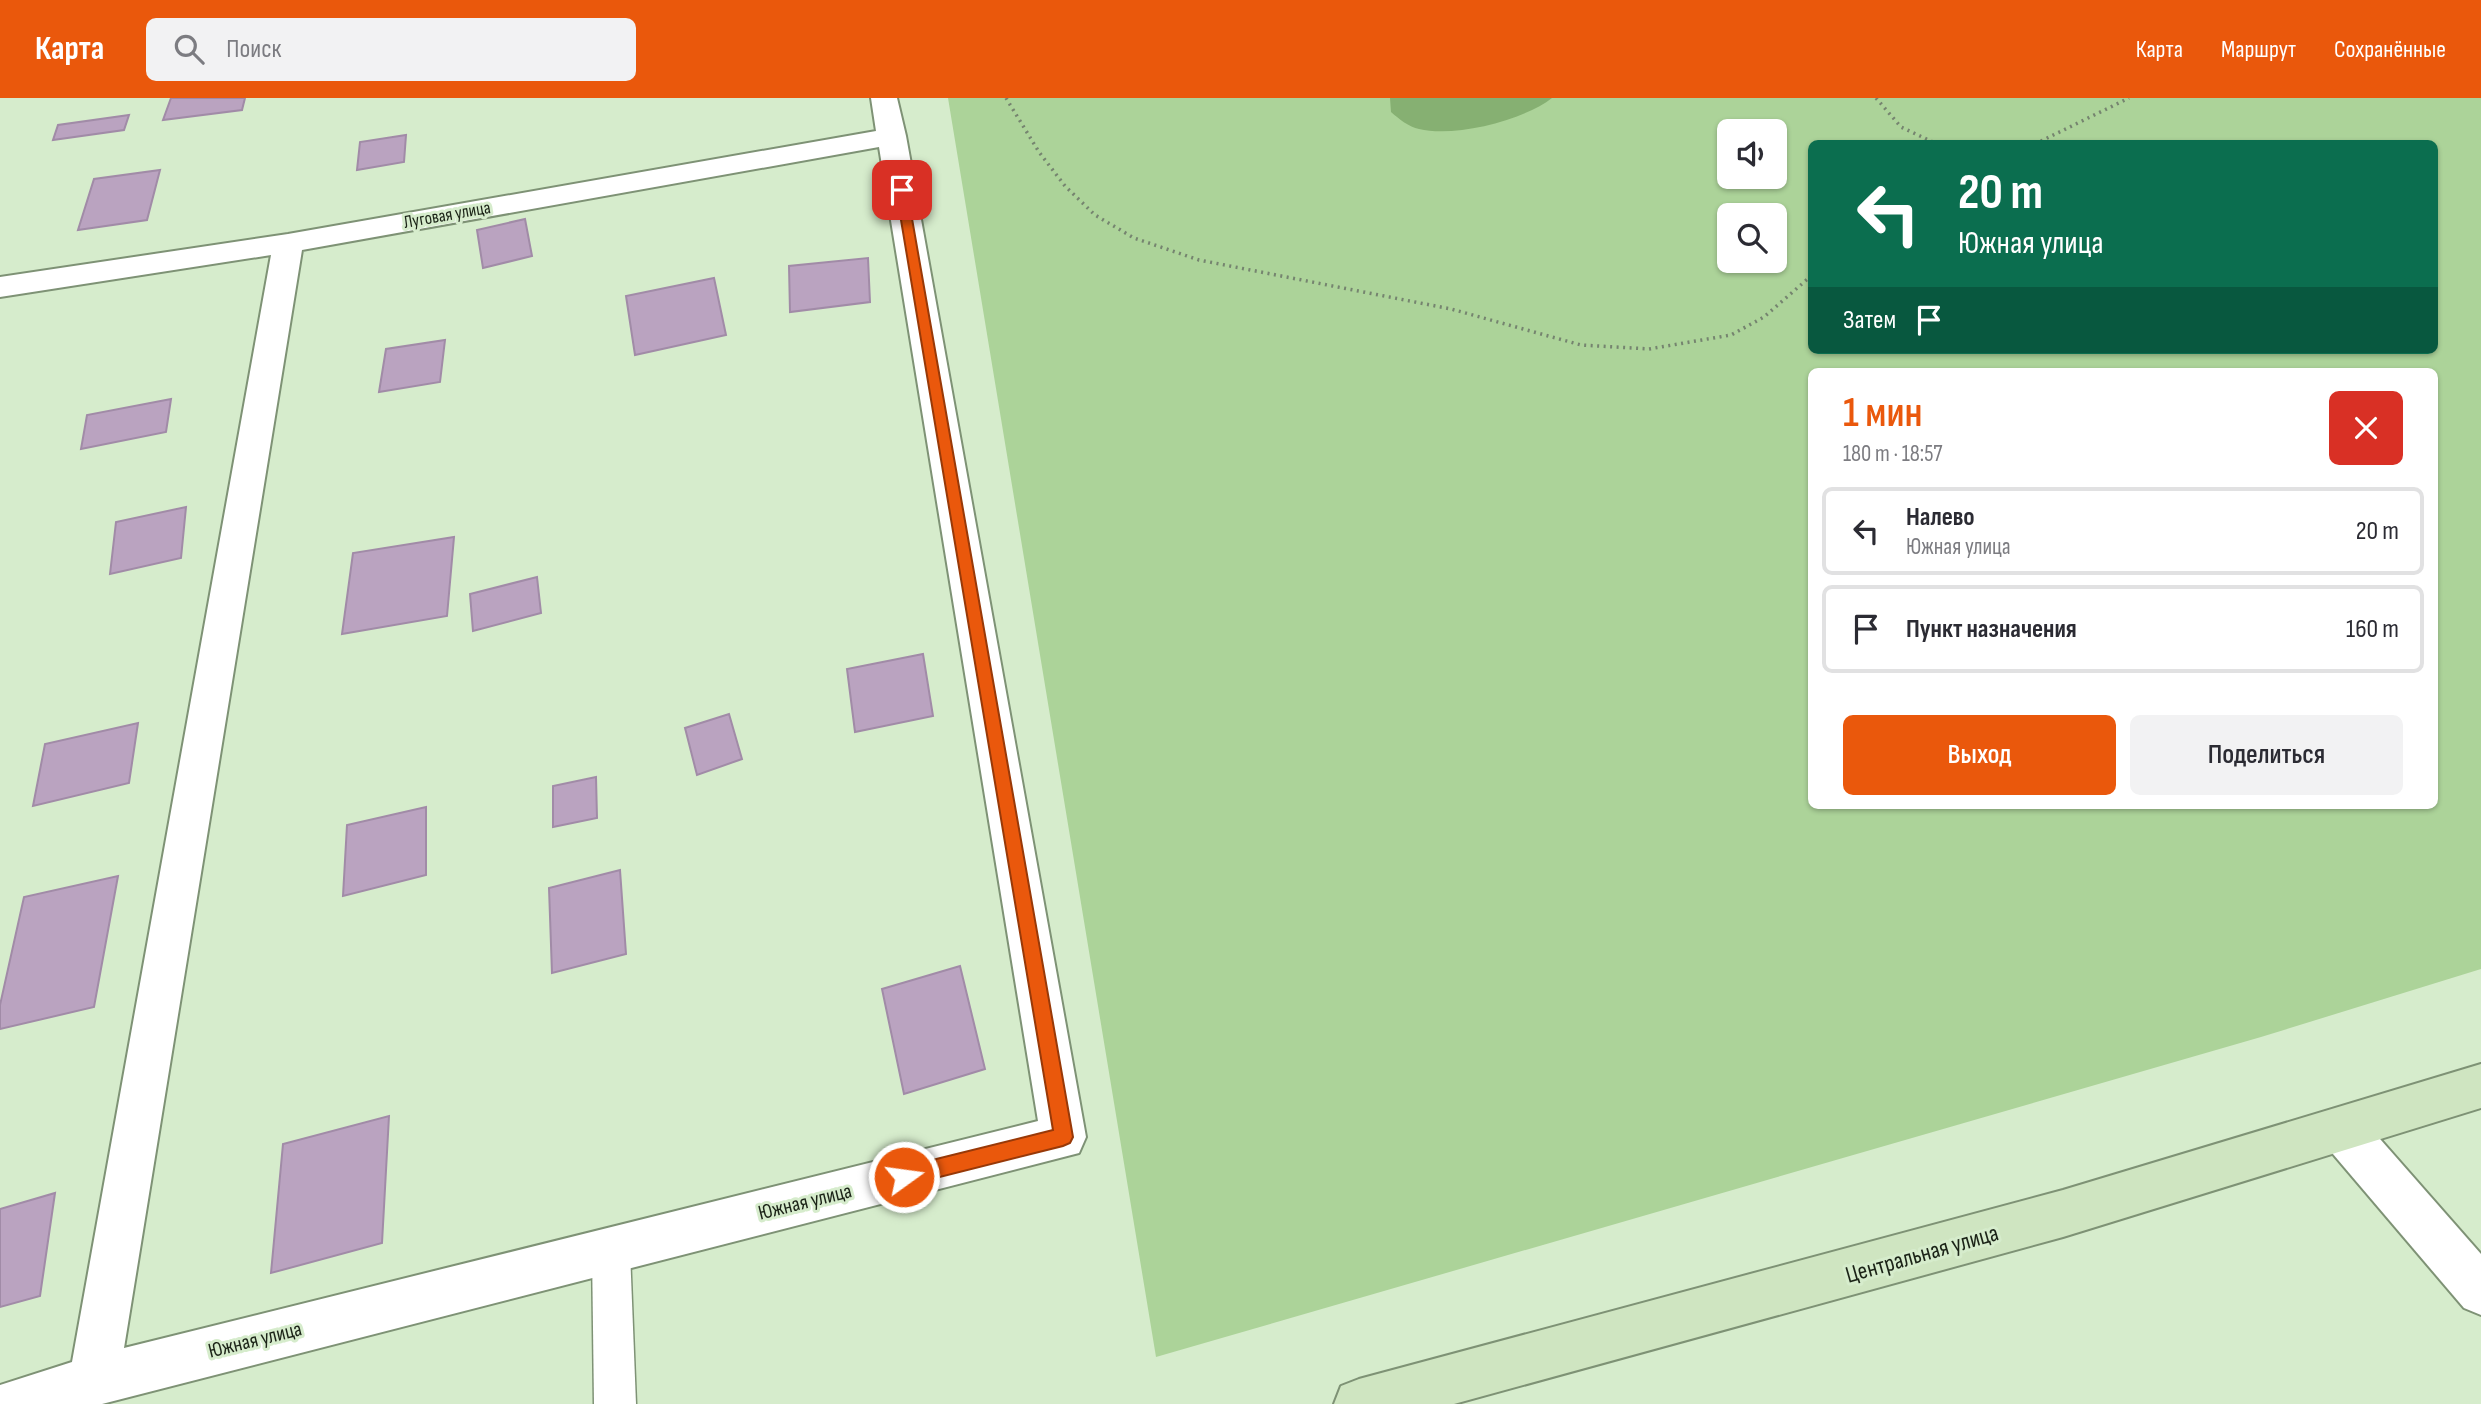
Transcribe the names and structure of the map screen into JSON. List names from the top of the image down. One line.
{"streets":{"main road":["Центральная улица"],"street":["Луговая улица","Южная улица"]},"crossings":[["Луговая улица","Южная улица"]],"page":{"header":"Карта","search":"Поиск","nav":["Карта","Маршрут","Сохранённые"],"turn":["20 m","Южная улица"],"then":"Затем","heading":["1 мин","180 m · 18:57"],"list":[{"name":"Налево","note":"Южная улица","value":"20 m"},{"name":"Пункт назначения","value":"160 m"}],"buttons":["Выход","Поделиться"]}}
